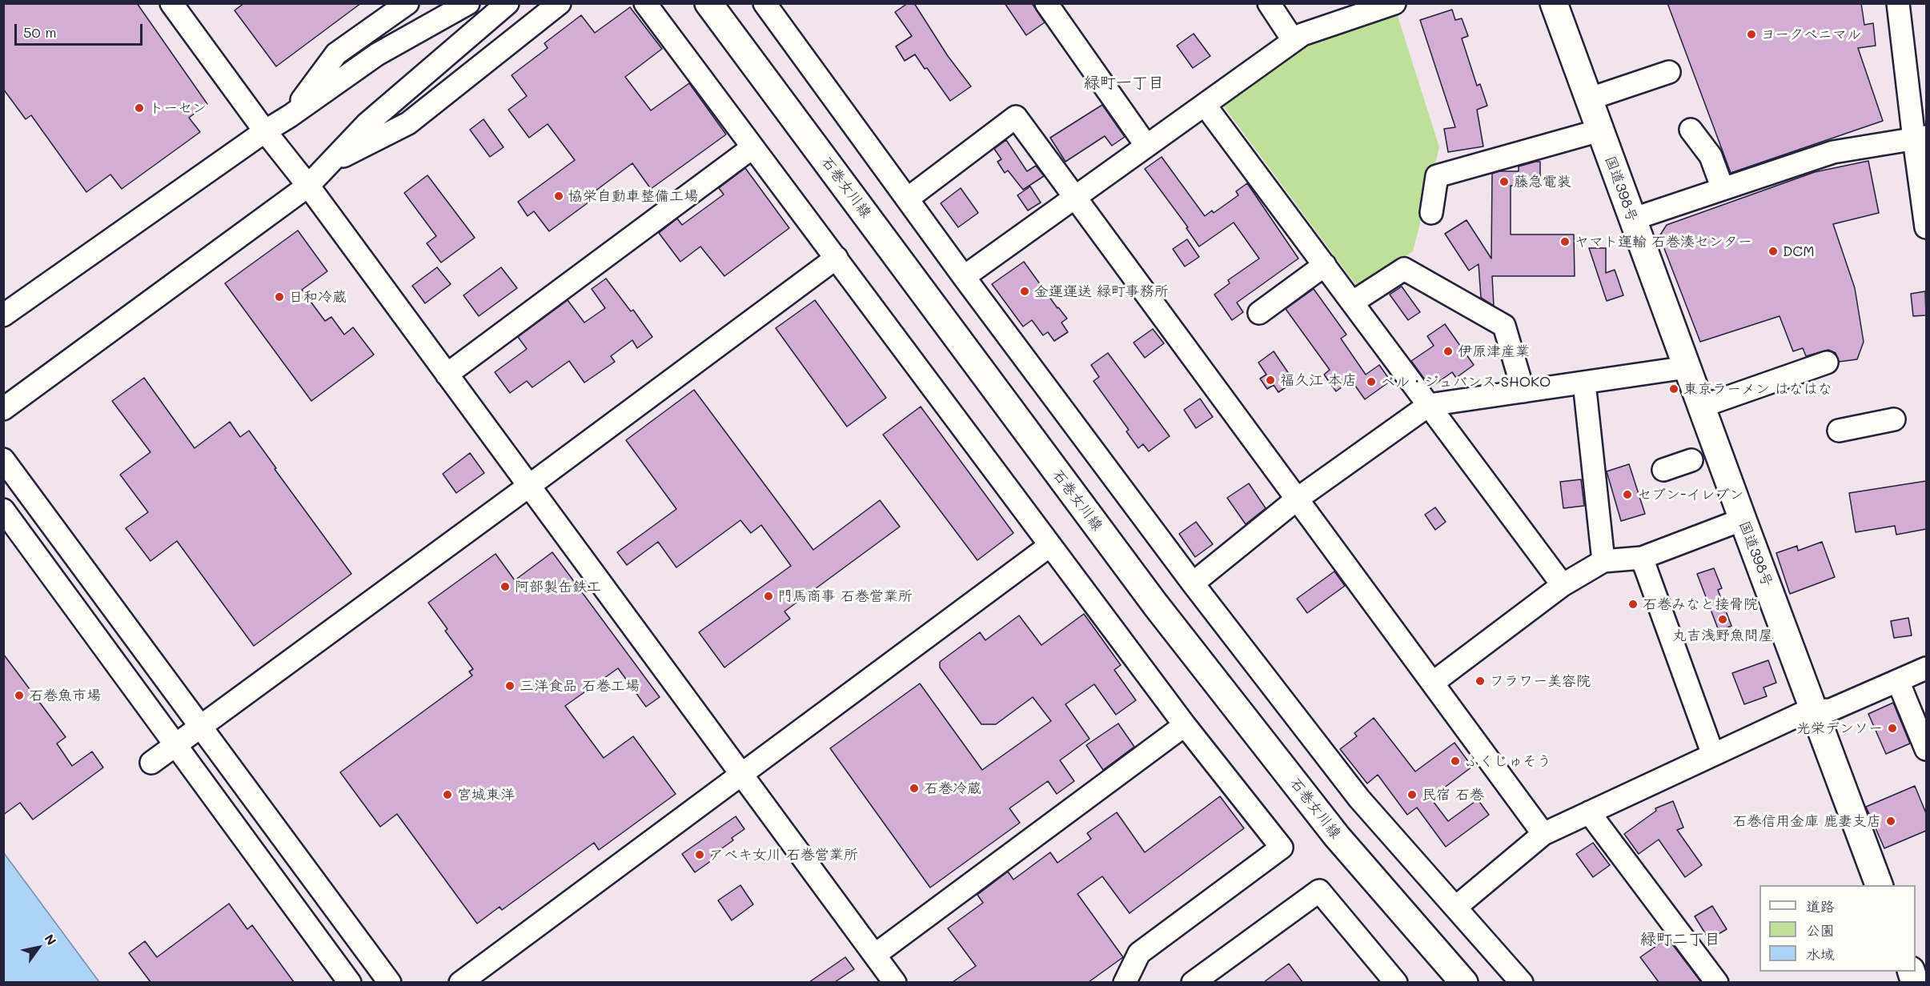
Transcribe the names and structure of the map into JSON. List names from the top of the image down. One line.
{"streets":{"main road":["石巻女川線","国道398号"]},"districts":["緑町一丁目","緑町二丁目"],"places":["ヨークベニマル","トーセン","藤急電装","協栄自動車整備工場","ヤマト運輸 石巻湊センター","DCM","金運運送 緑町事務所","日和冷蔵","伊原津産業","福久江 本店","ベル・ジュバンス SHOKO","東京ラーメン はなはな","セブン-イレブン","阿部製缶鉄工","門馬商事 石巻営業所","石巻みなと接骨院","丸吉浅野魚問屋","フラワー美容院","三洋食品 石巻工場","石巻魚市場","光栄デンソー","ふくじゅそう","石巻冷蔵","宮城東洋","民宿 石巻","石巻信用金庫 鹿妻支店","アベキ女川 石巻営業所"],"legend":["道路","公園","水域"],"scale_bar":"50 m","north":"top right"}
